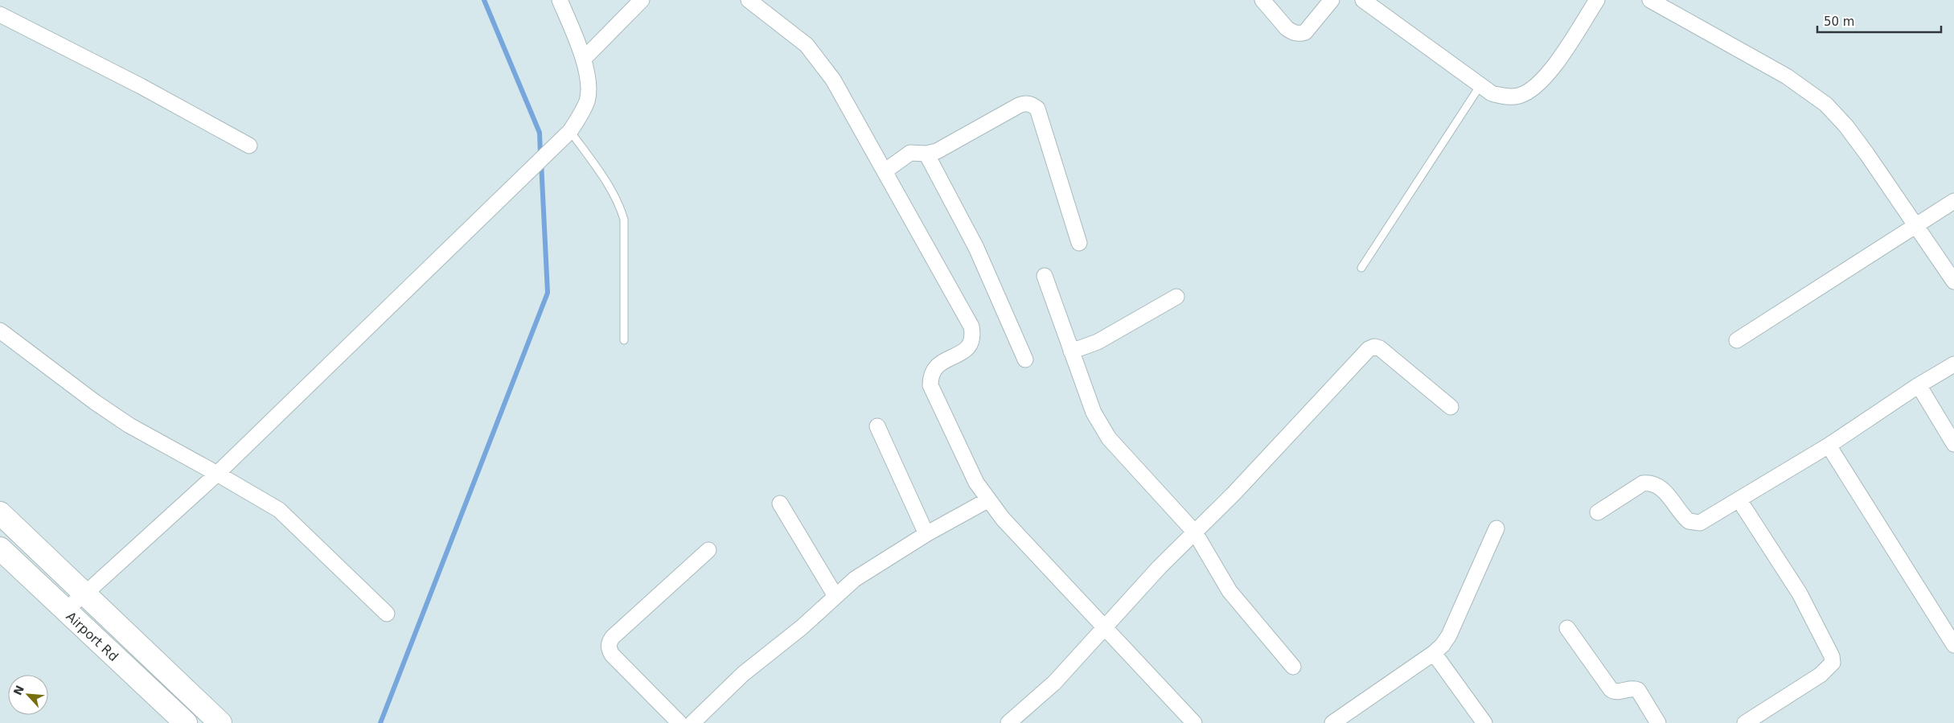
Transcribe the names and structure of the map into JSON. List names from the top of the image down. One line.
{"streets":{"main road":["Airport Rd"]},"scale_bar":"50 m","north":"top left"}
